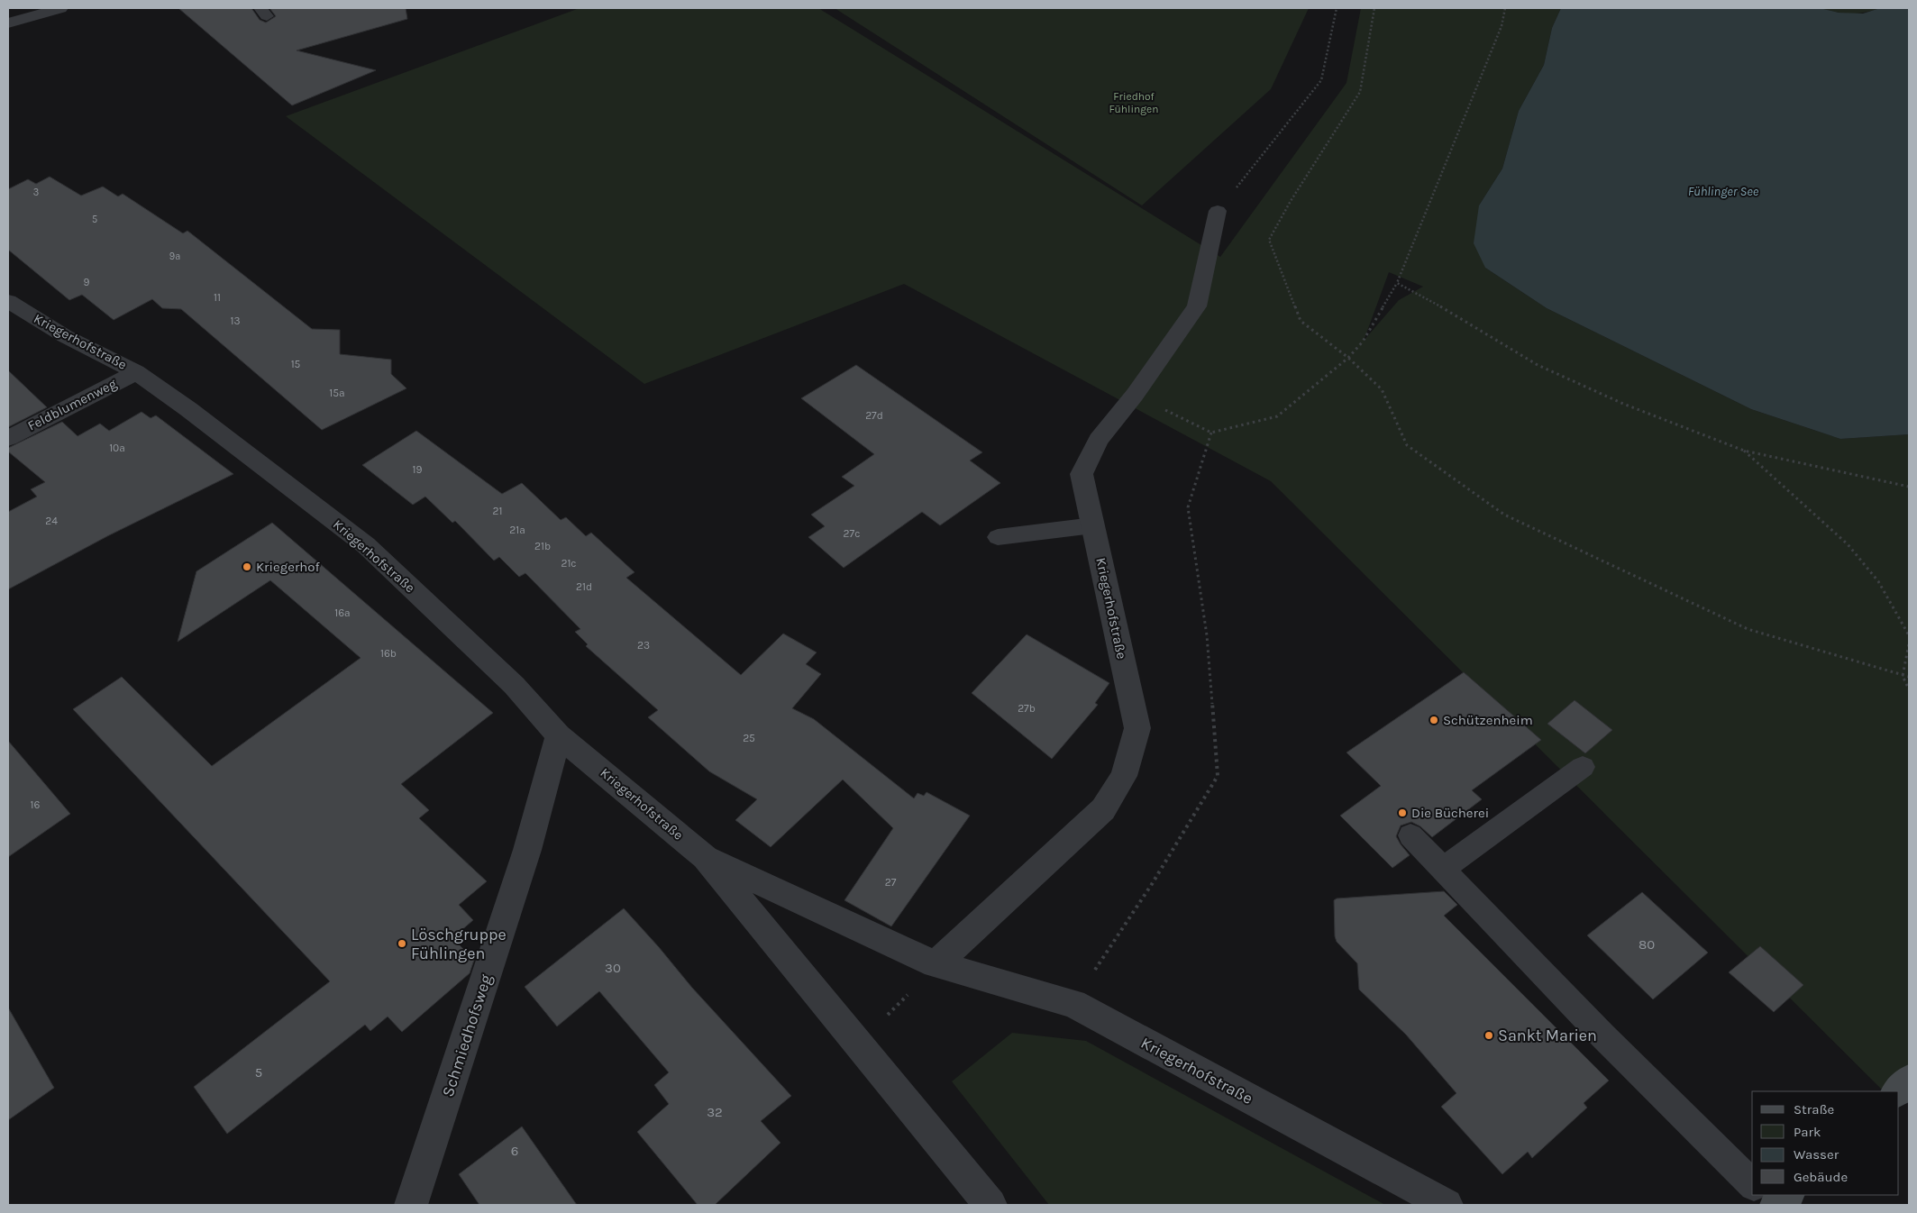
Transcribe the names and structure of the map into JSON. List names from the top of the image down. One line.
{"streets":{"street":["Kriegerhofstraße","Feldblumenweg","Schmiedhofsweg"]},"crossings":[["Kriegerhofstraße","Feldblumenweg"],["Kriegerhofstraße","Schmiedhofsweg"]],"water":["Fühlinger See"],"parks":["Friedhof Fühlingen"],"places":["Kriegerhof","Schützenheim","Die Bücherei","Löschgruppe Fühlingen","Sankt Marien"],"house_numbers":["3","5","9a","9","11","13","15","15a","27d","10a","19","21","24","21a","27c","21b","21c","21d","16a","23","16b","27b","25","16","27","80","30","5","32","6"],"legend":["Straße","Park","Wasser","Gebäude"]}
